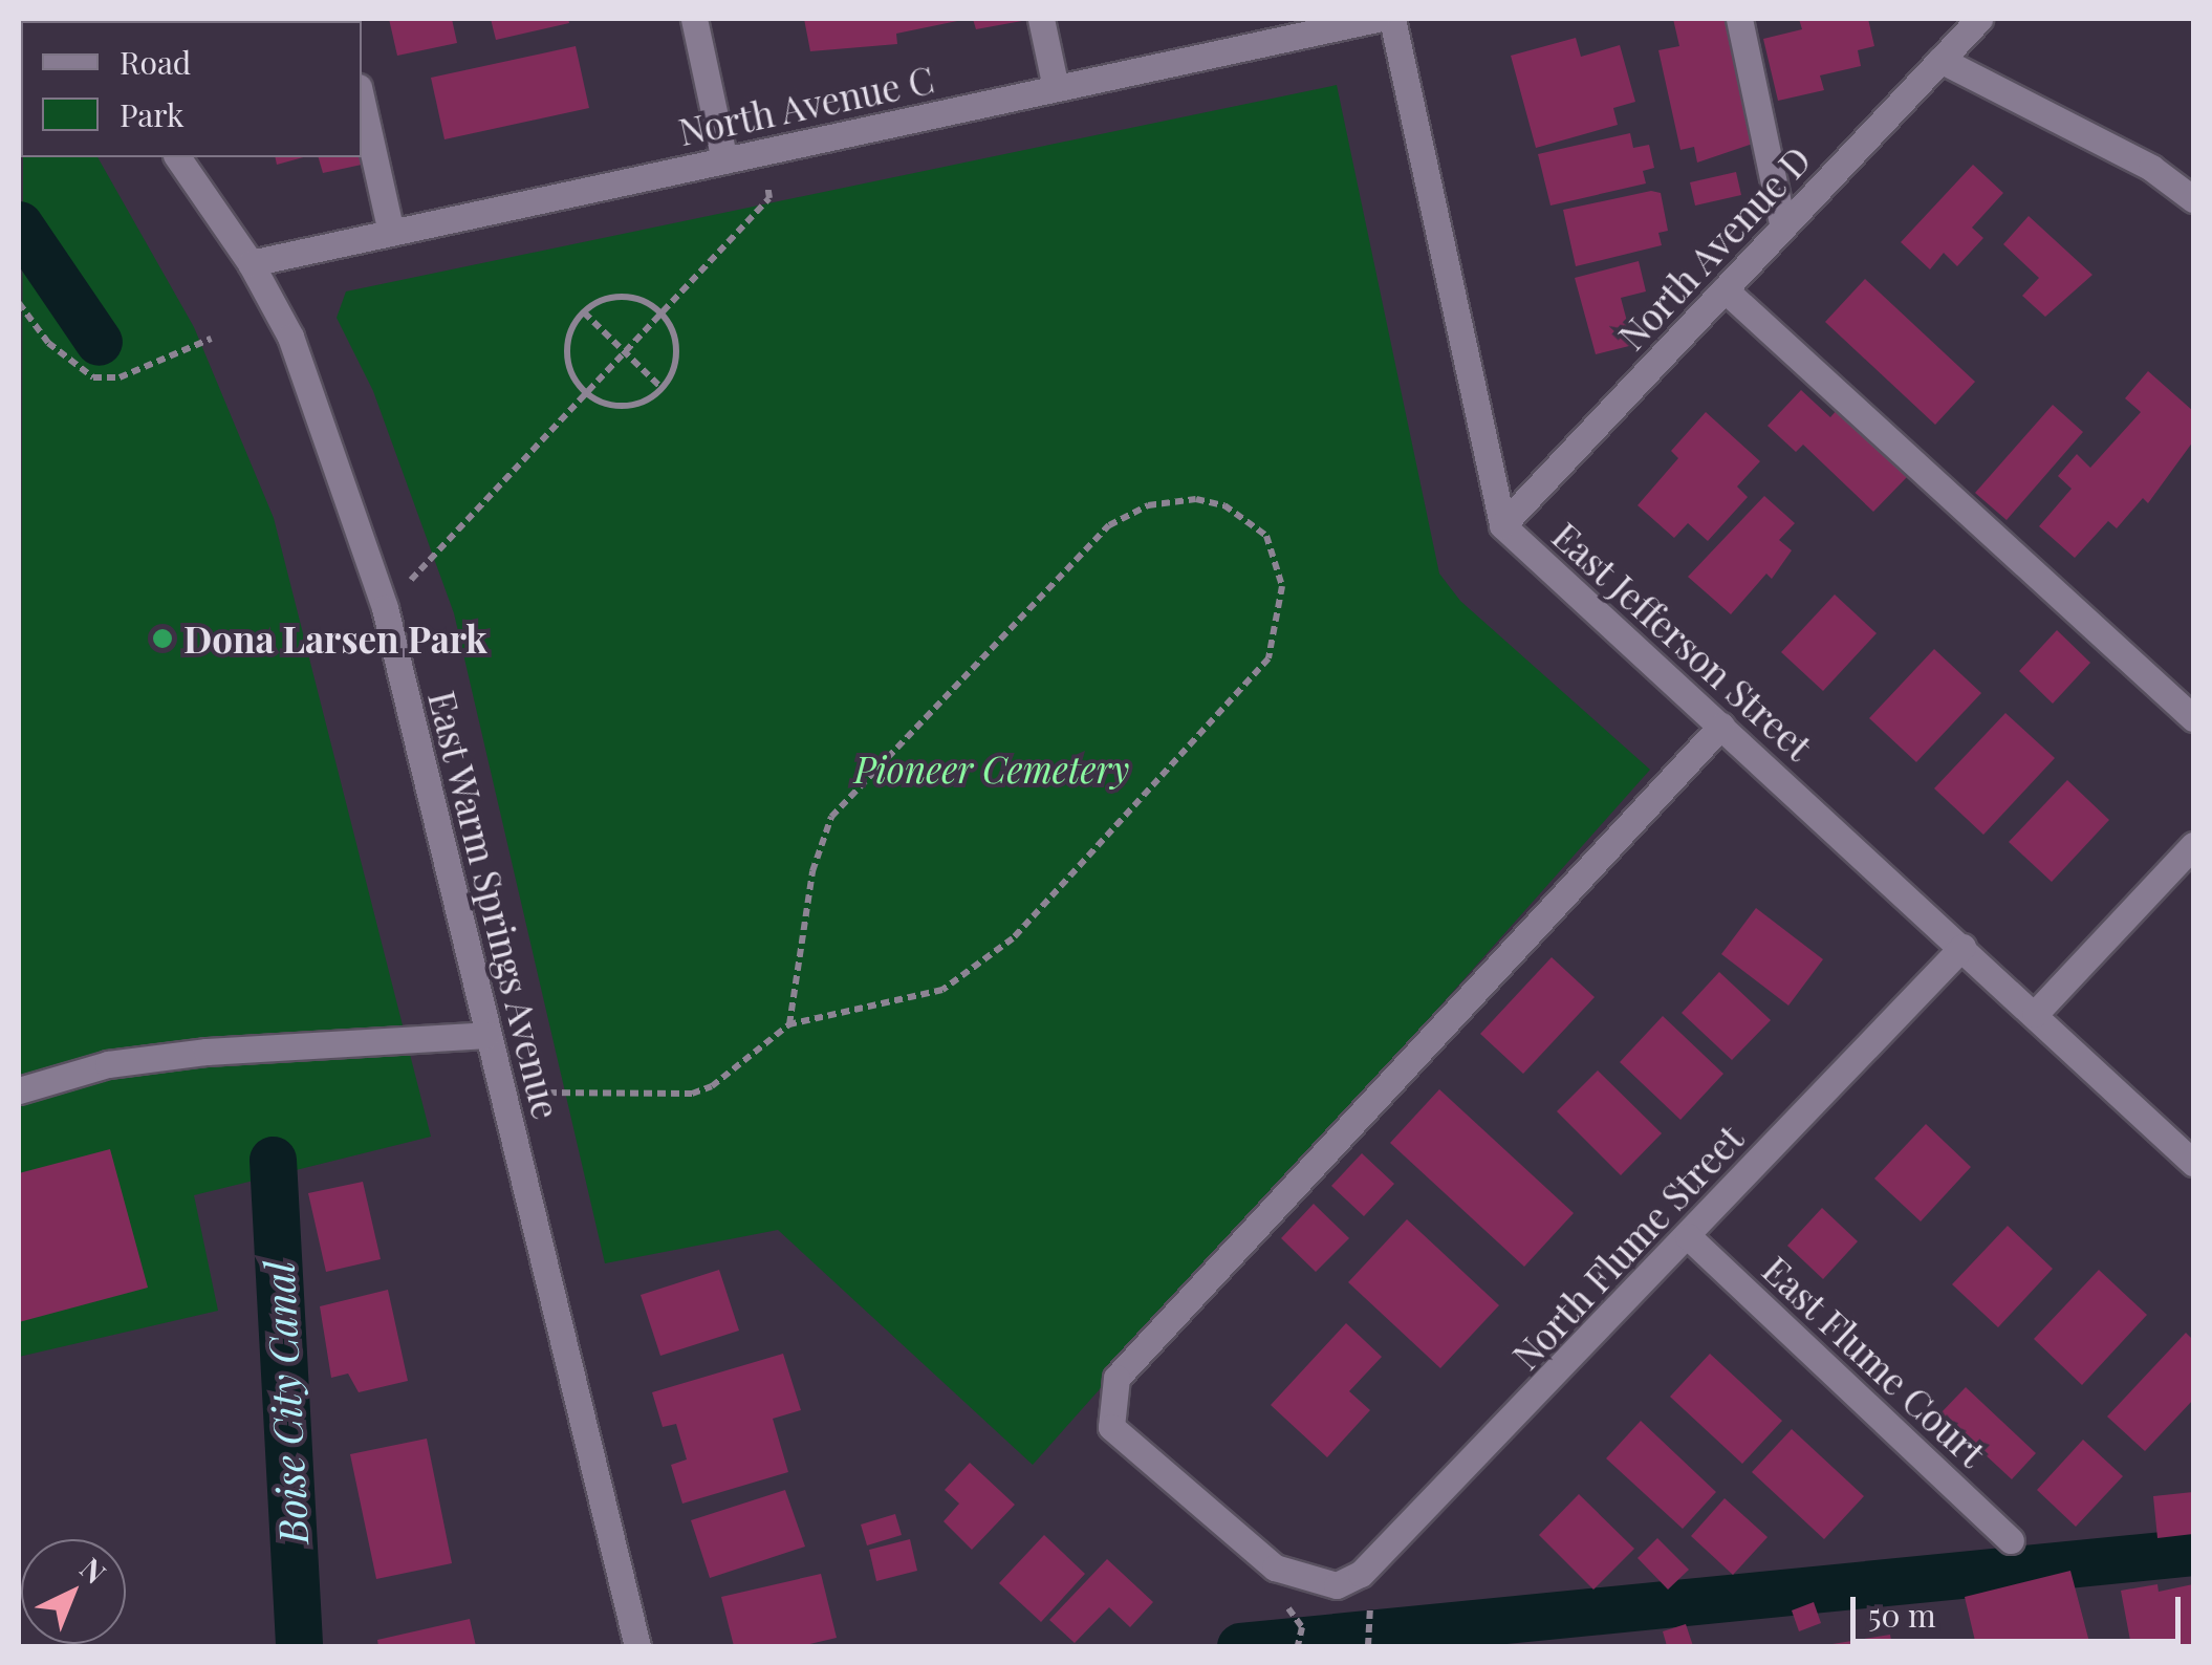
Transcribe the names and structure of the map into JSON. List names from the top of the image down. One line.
{"streets":{"street":["North Avenue C","North Avenue D","East Jefferson Street","East Warm Springs Avenue","North Flume Street","East Flume Court"]},"crossings":[["North Avenue C","East Warm Springs Avenue"],["North Avenue D","East Jefferson Street"],["East Jefferson Street","North Flume Street"],["North Flume Street","East Flume Court"]],"water":["Boise City Canal"],"parks":["Pioneer Cemetery"],"places":["Dona Larsen Park"],"legend":["Road","Park"],"scale_bar":"50 m","north":"top right"}
